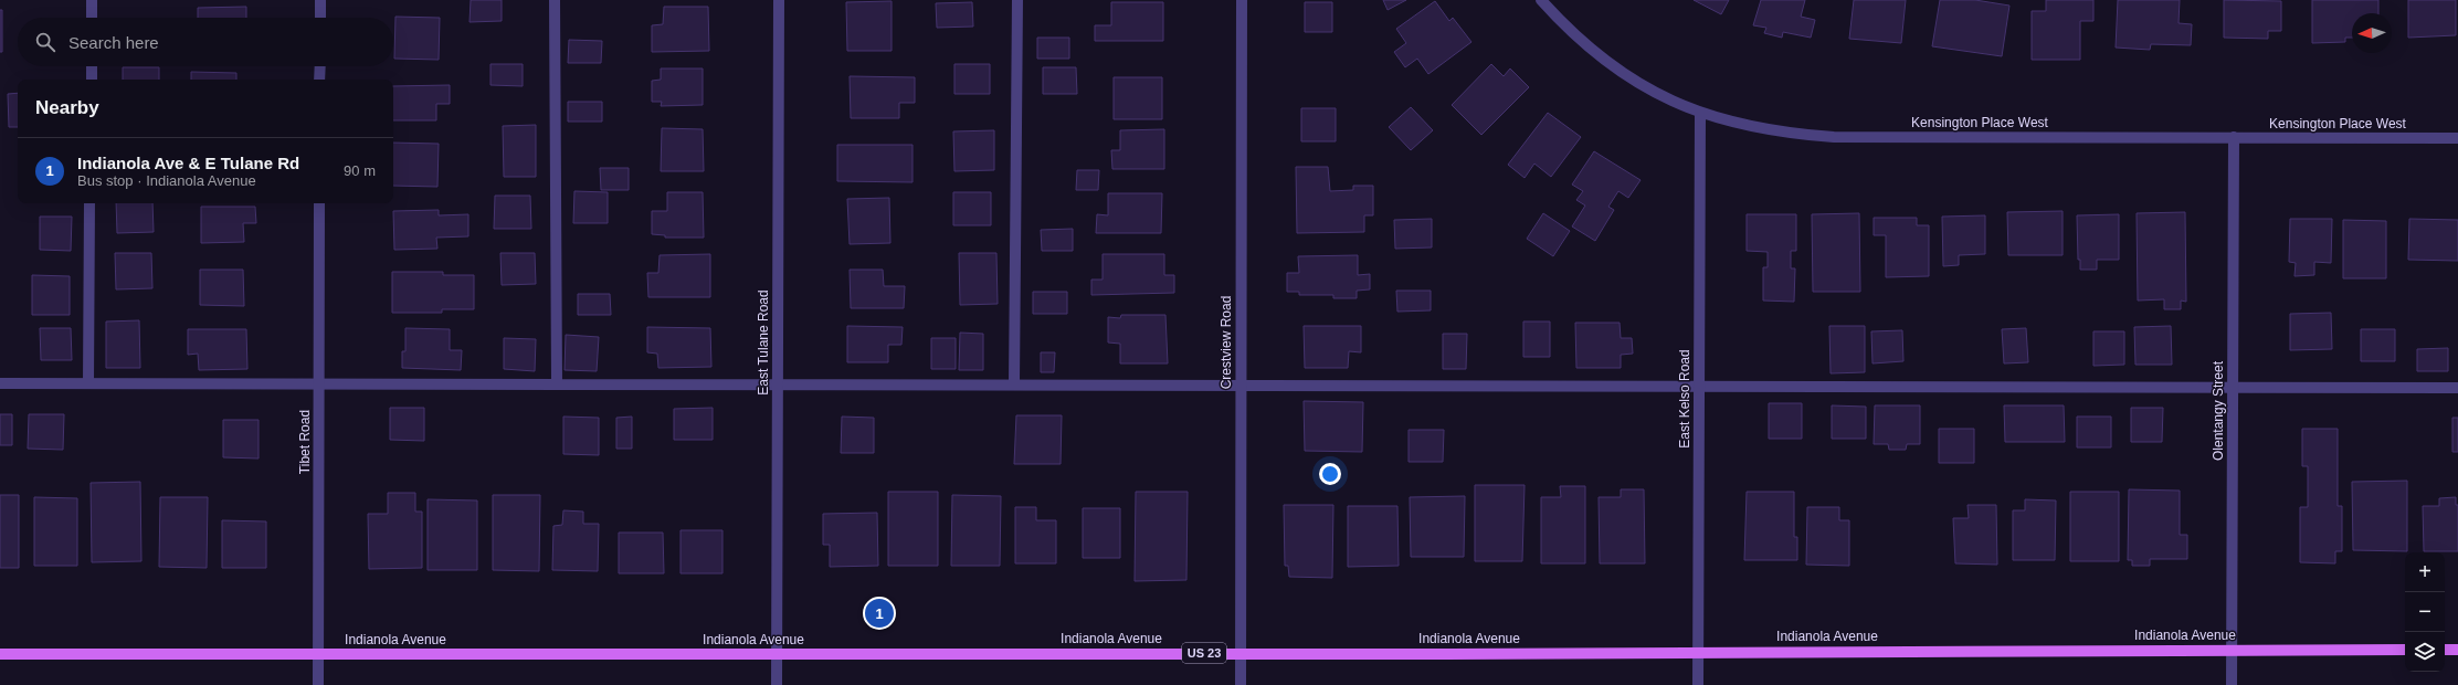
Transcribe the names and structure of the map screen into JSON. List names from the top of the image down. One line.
{"streets":{"main road":["Indianola Avenue","US 23"],"street":["Kensington Place West","East Tulane Road","Crestview Road","East Kelso Road","Olentangy Street","Tibet Road"]},"crossings":[["Kensington Place West","East Kelso Road"],["Kensington Place West","Olentangy Street"],["East Tulane Road","Indianola Avenue"],["Crestview Road","Indianola Avenue"],["East Kelso Road","Indianola Avenue"],["Olentangy Street","Indianola Avenue"],["Tibet Road","Indianola Avenue"]],"north":"left","page":{"search":"Search here","heading":"Nearby","list":[{"mark":"1","name":"Indianola Ave & E Tulane Rd","note":"Bus stop · Indianola Avenue","value":"90 m"}],"map_buttons":["+","−"],"pins":"1"}}
